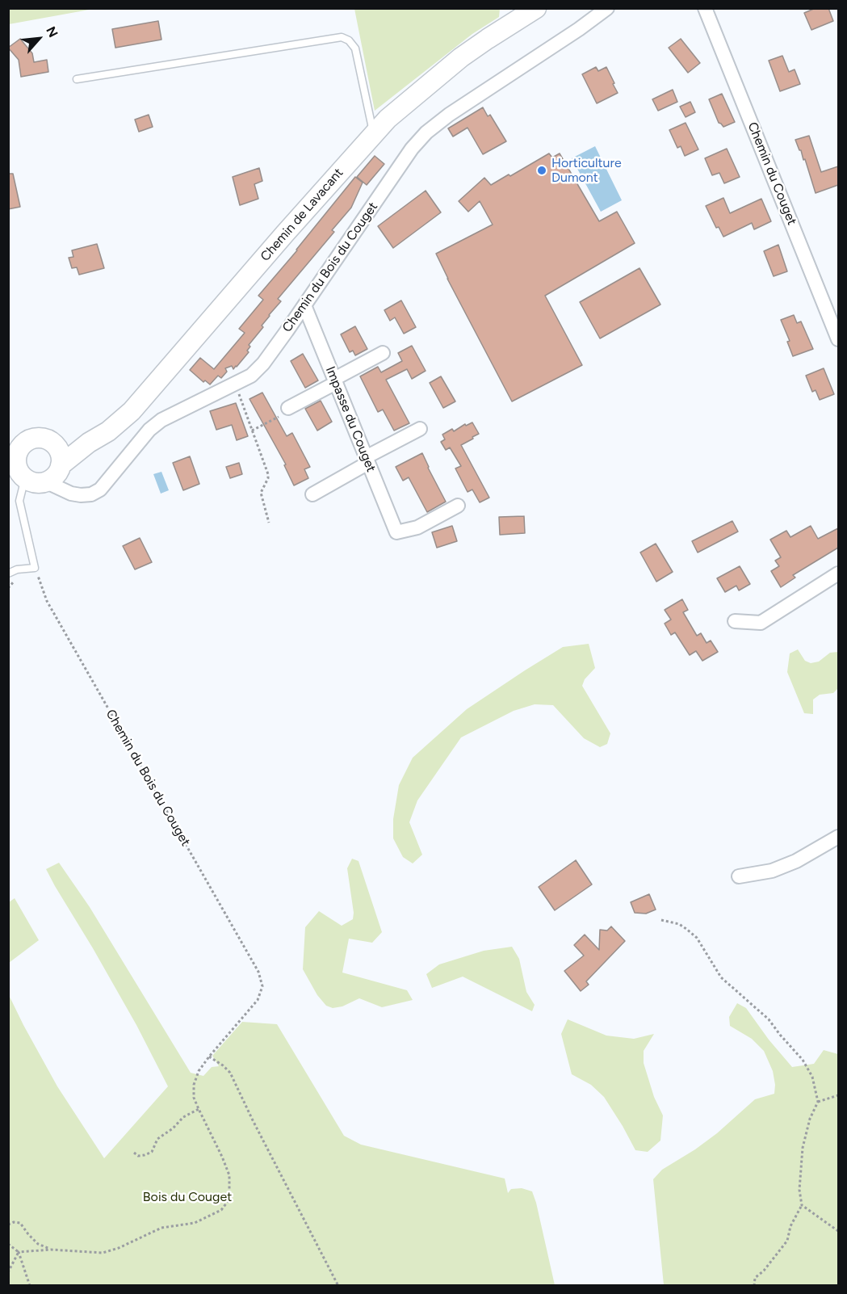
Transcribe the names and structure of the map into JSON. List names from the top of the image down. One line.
{"streets":{"street":["Chemin du Couget","Chemin de Lavacant","Chemin du Bois du Couget","Impasse du Couget"]},"crossings":[["Chemin de Lavacant","Chemin du Bois du Couget"],["Chemin du Bois du Couget","Impasse du Couget"]],"parks":["Bois du Couget"],"places":["Horticulture Dumont"],"north":"top right"}
